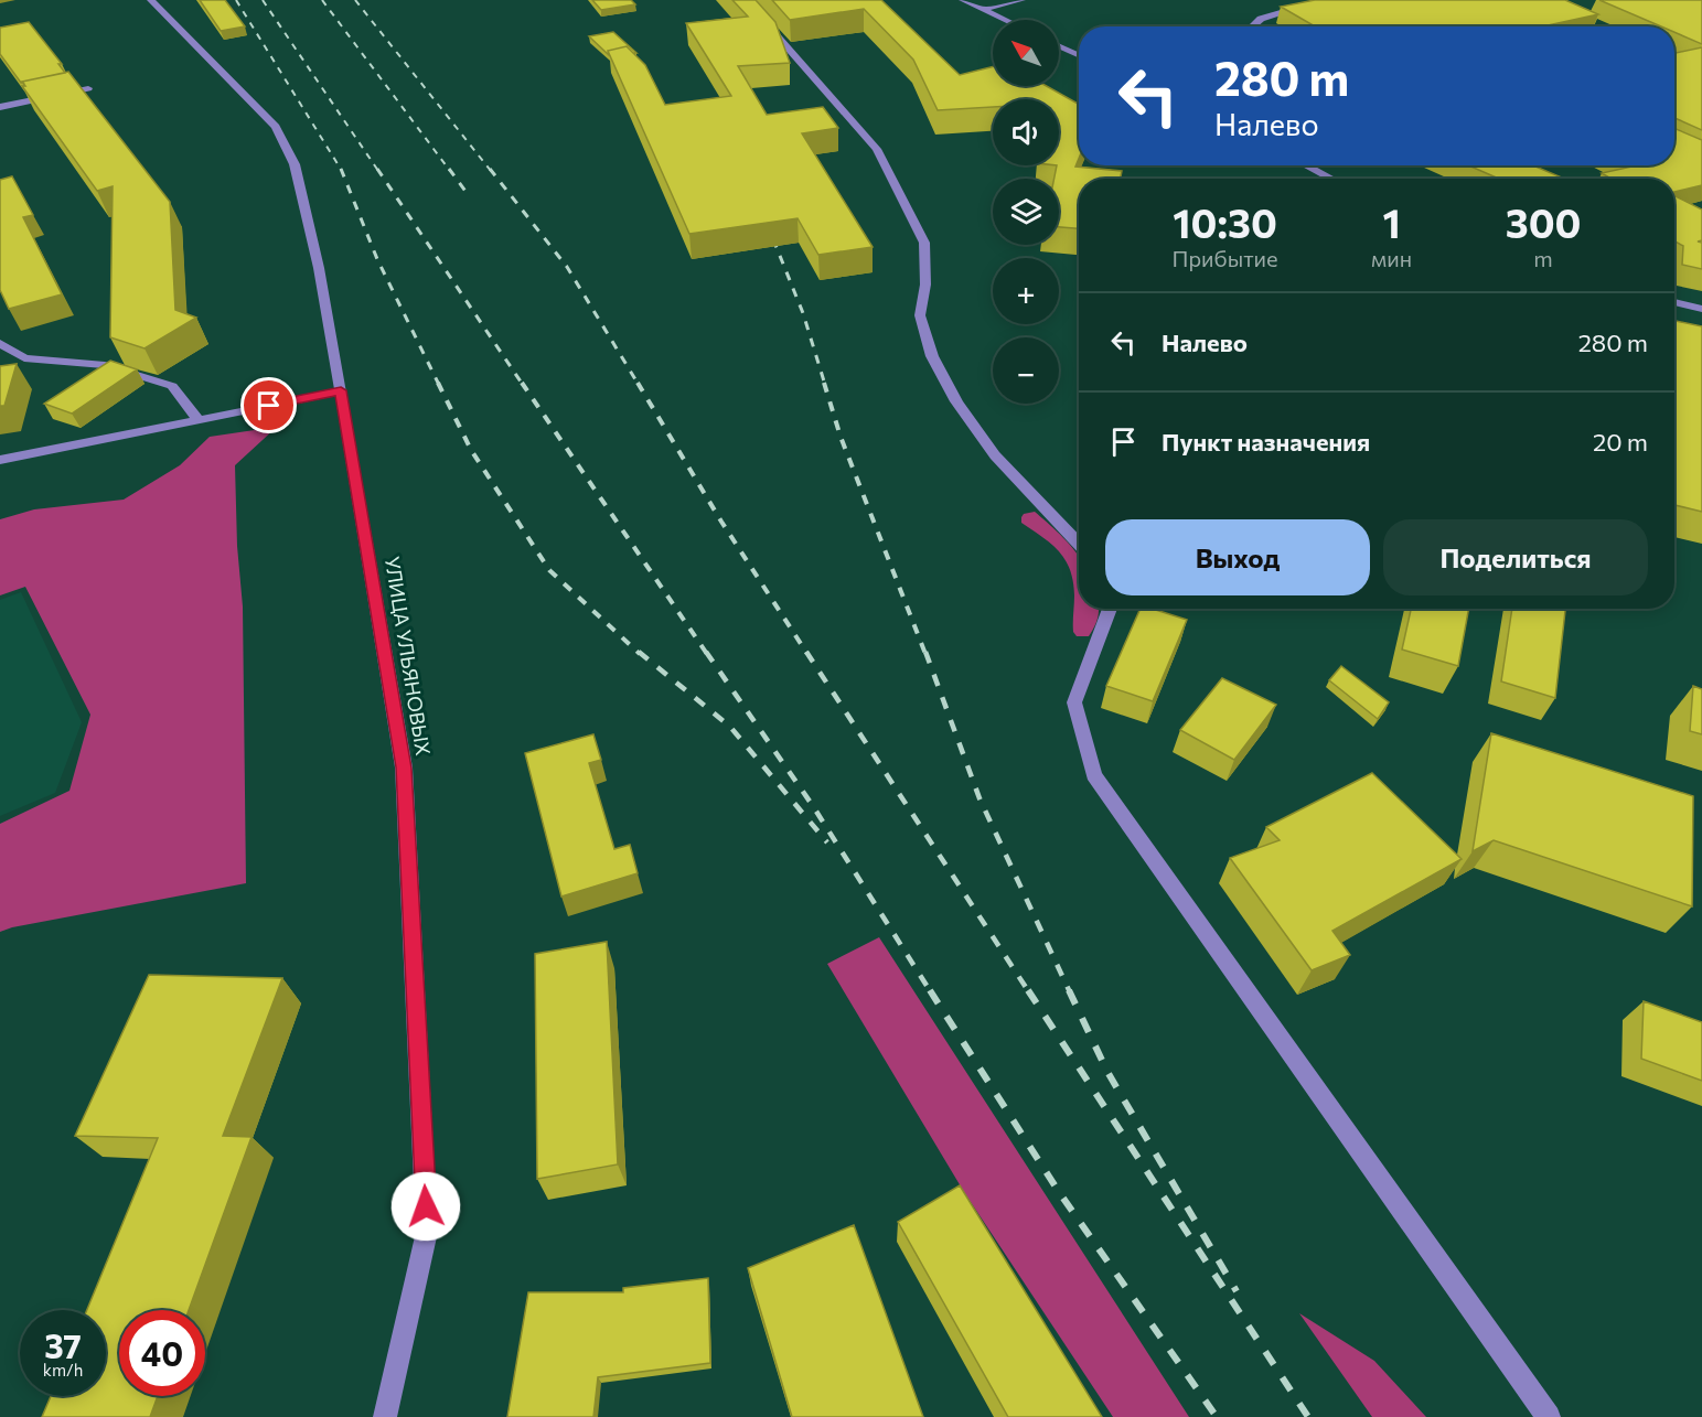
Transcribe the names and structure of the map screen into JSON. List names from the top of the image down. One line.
{"streets":{"street":["УЛИЦА УЛЬЯНОВЫХ"]},"north":"top left","page":{"map_buttons":["+","−"],"turn":["280 m","Налево"],"eta":["10:30","Прибытие","1","мин","300","m"],"list":[{"name":"Налево","value":"280 m"},{"name":"Пункт назначения","value":"20 m"}],"buttons":["Выход","Поделиться"],"speed":"37 km/h","limit":"40"}}
